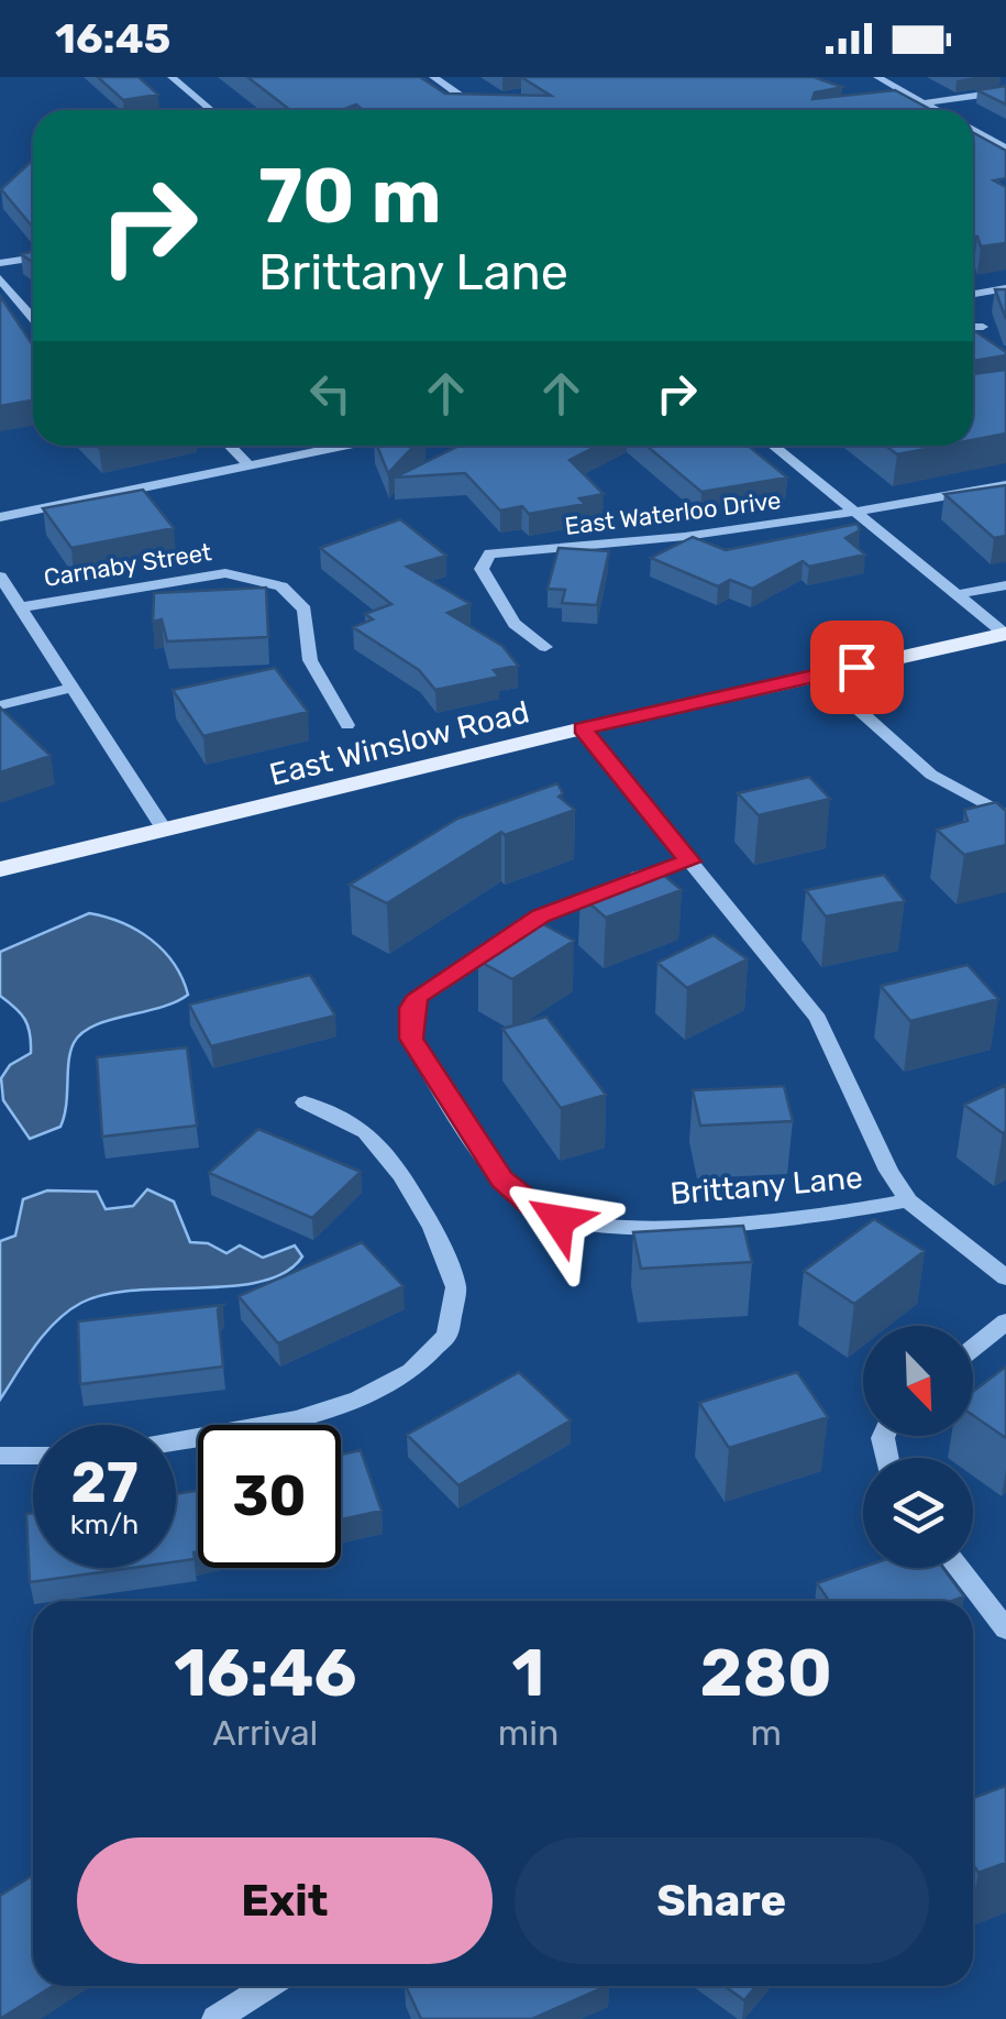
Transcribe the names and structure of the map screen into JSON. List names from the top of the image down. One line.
{"streets":{"main road":["East Winslow Road"],"street":["East Waterloo Drive","Carnaby Street","Brittany Lane"]},"north":"bottom right","page":{"status":"16:45","turn":["70 m","Brittany Lane"],"speed":"27 km/h","limit":"30","eta":["16:46","Arrival","1","min","280","m"],"buttons":["Exit","Share"]}}
